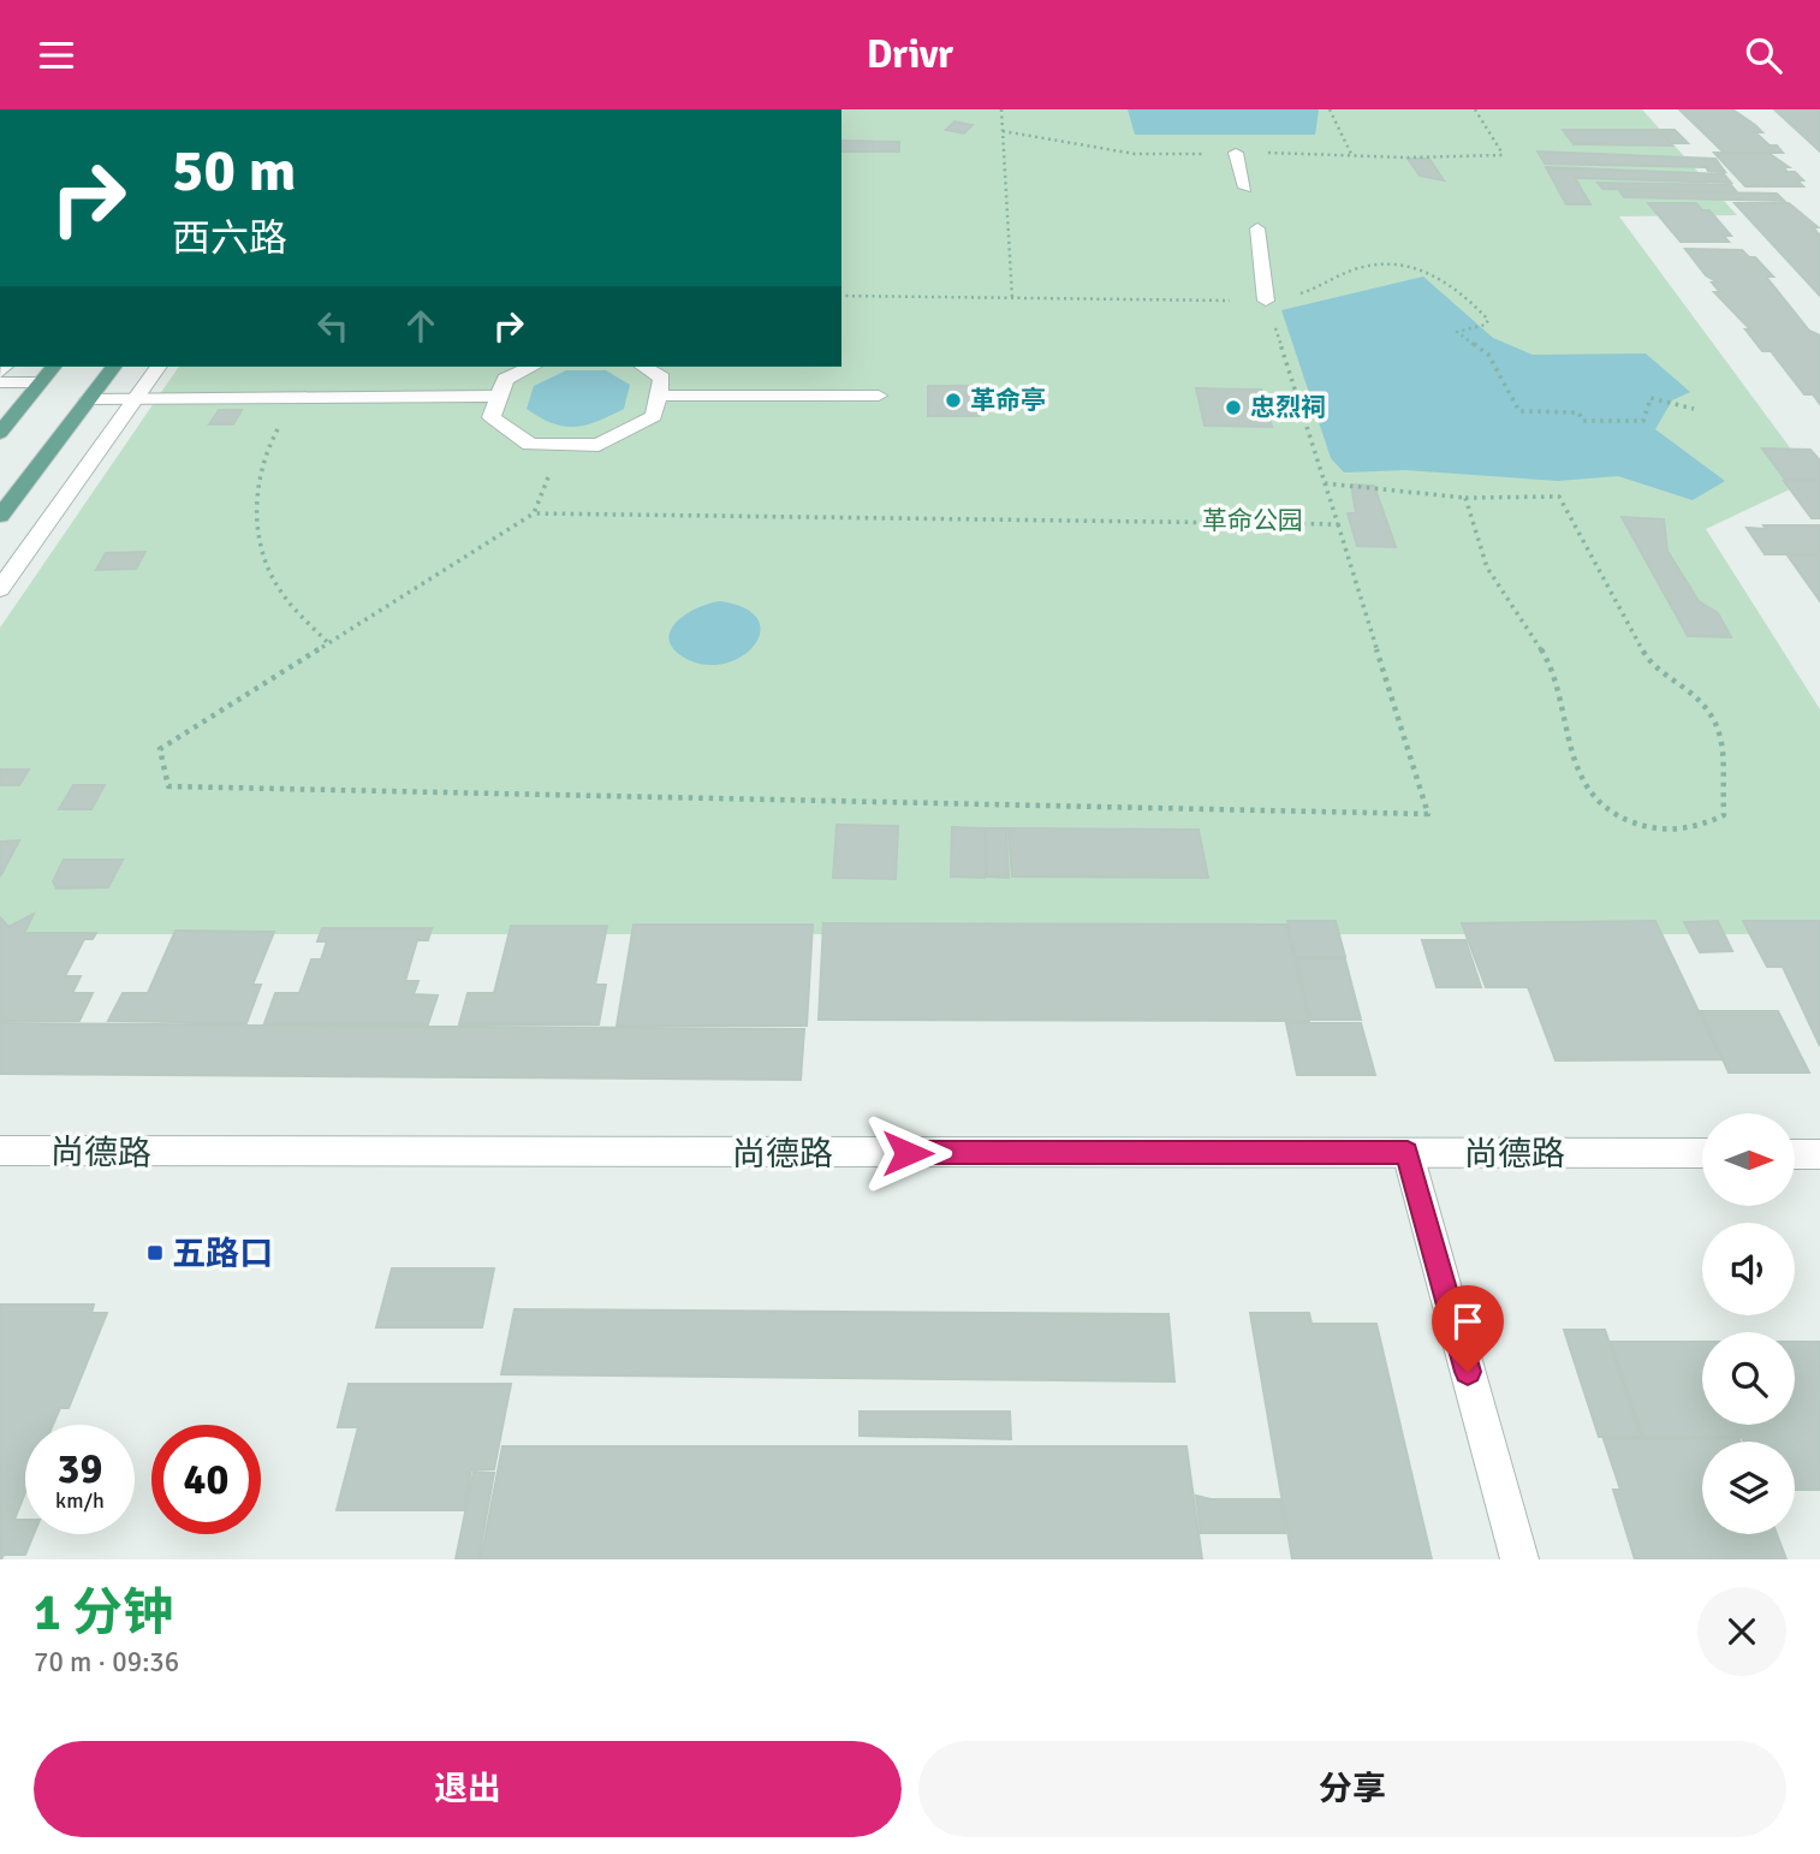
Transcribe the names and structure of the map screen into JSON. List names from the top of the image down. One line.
{"streets":{"street":["尚德路"]},"parks":["革命公园"],"places":{"other":["革命亭","忠烈祠"],"transit":["五路口"]},"north":"right","page":{"header":"Drivr","turn":["50 m","西六路"],"speed":"39 km/h","limit":"40","heading":["1 分钟","70 m · 09:36"],"buttons":["退出","分享"]}}
